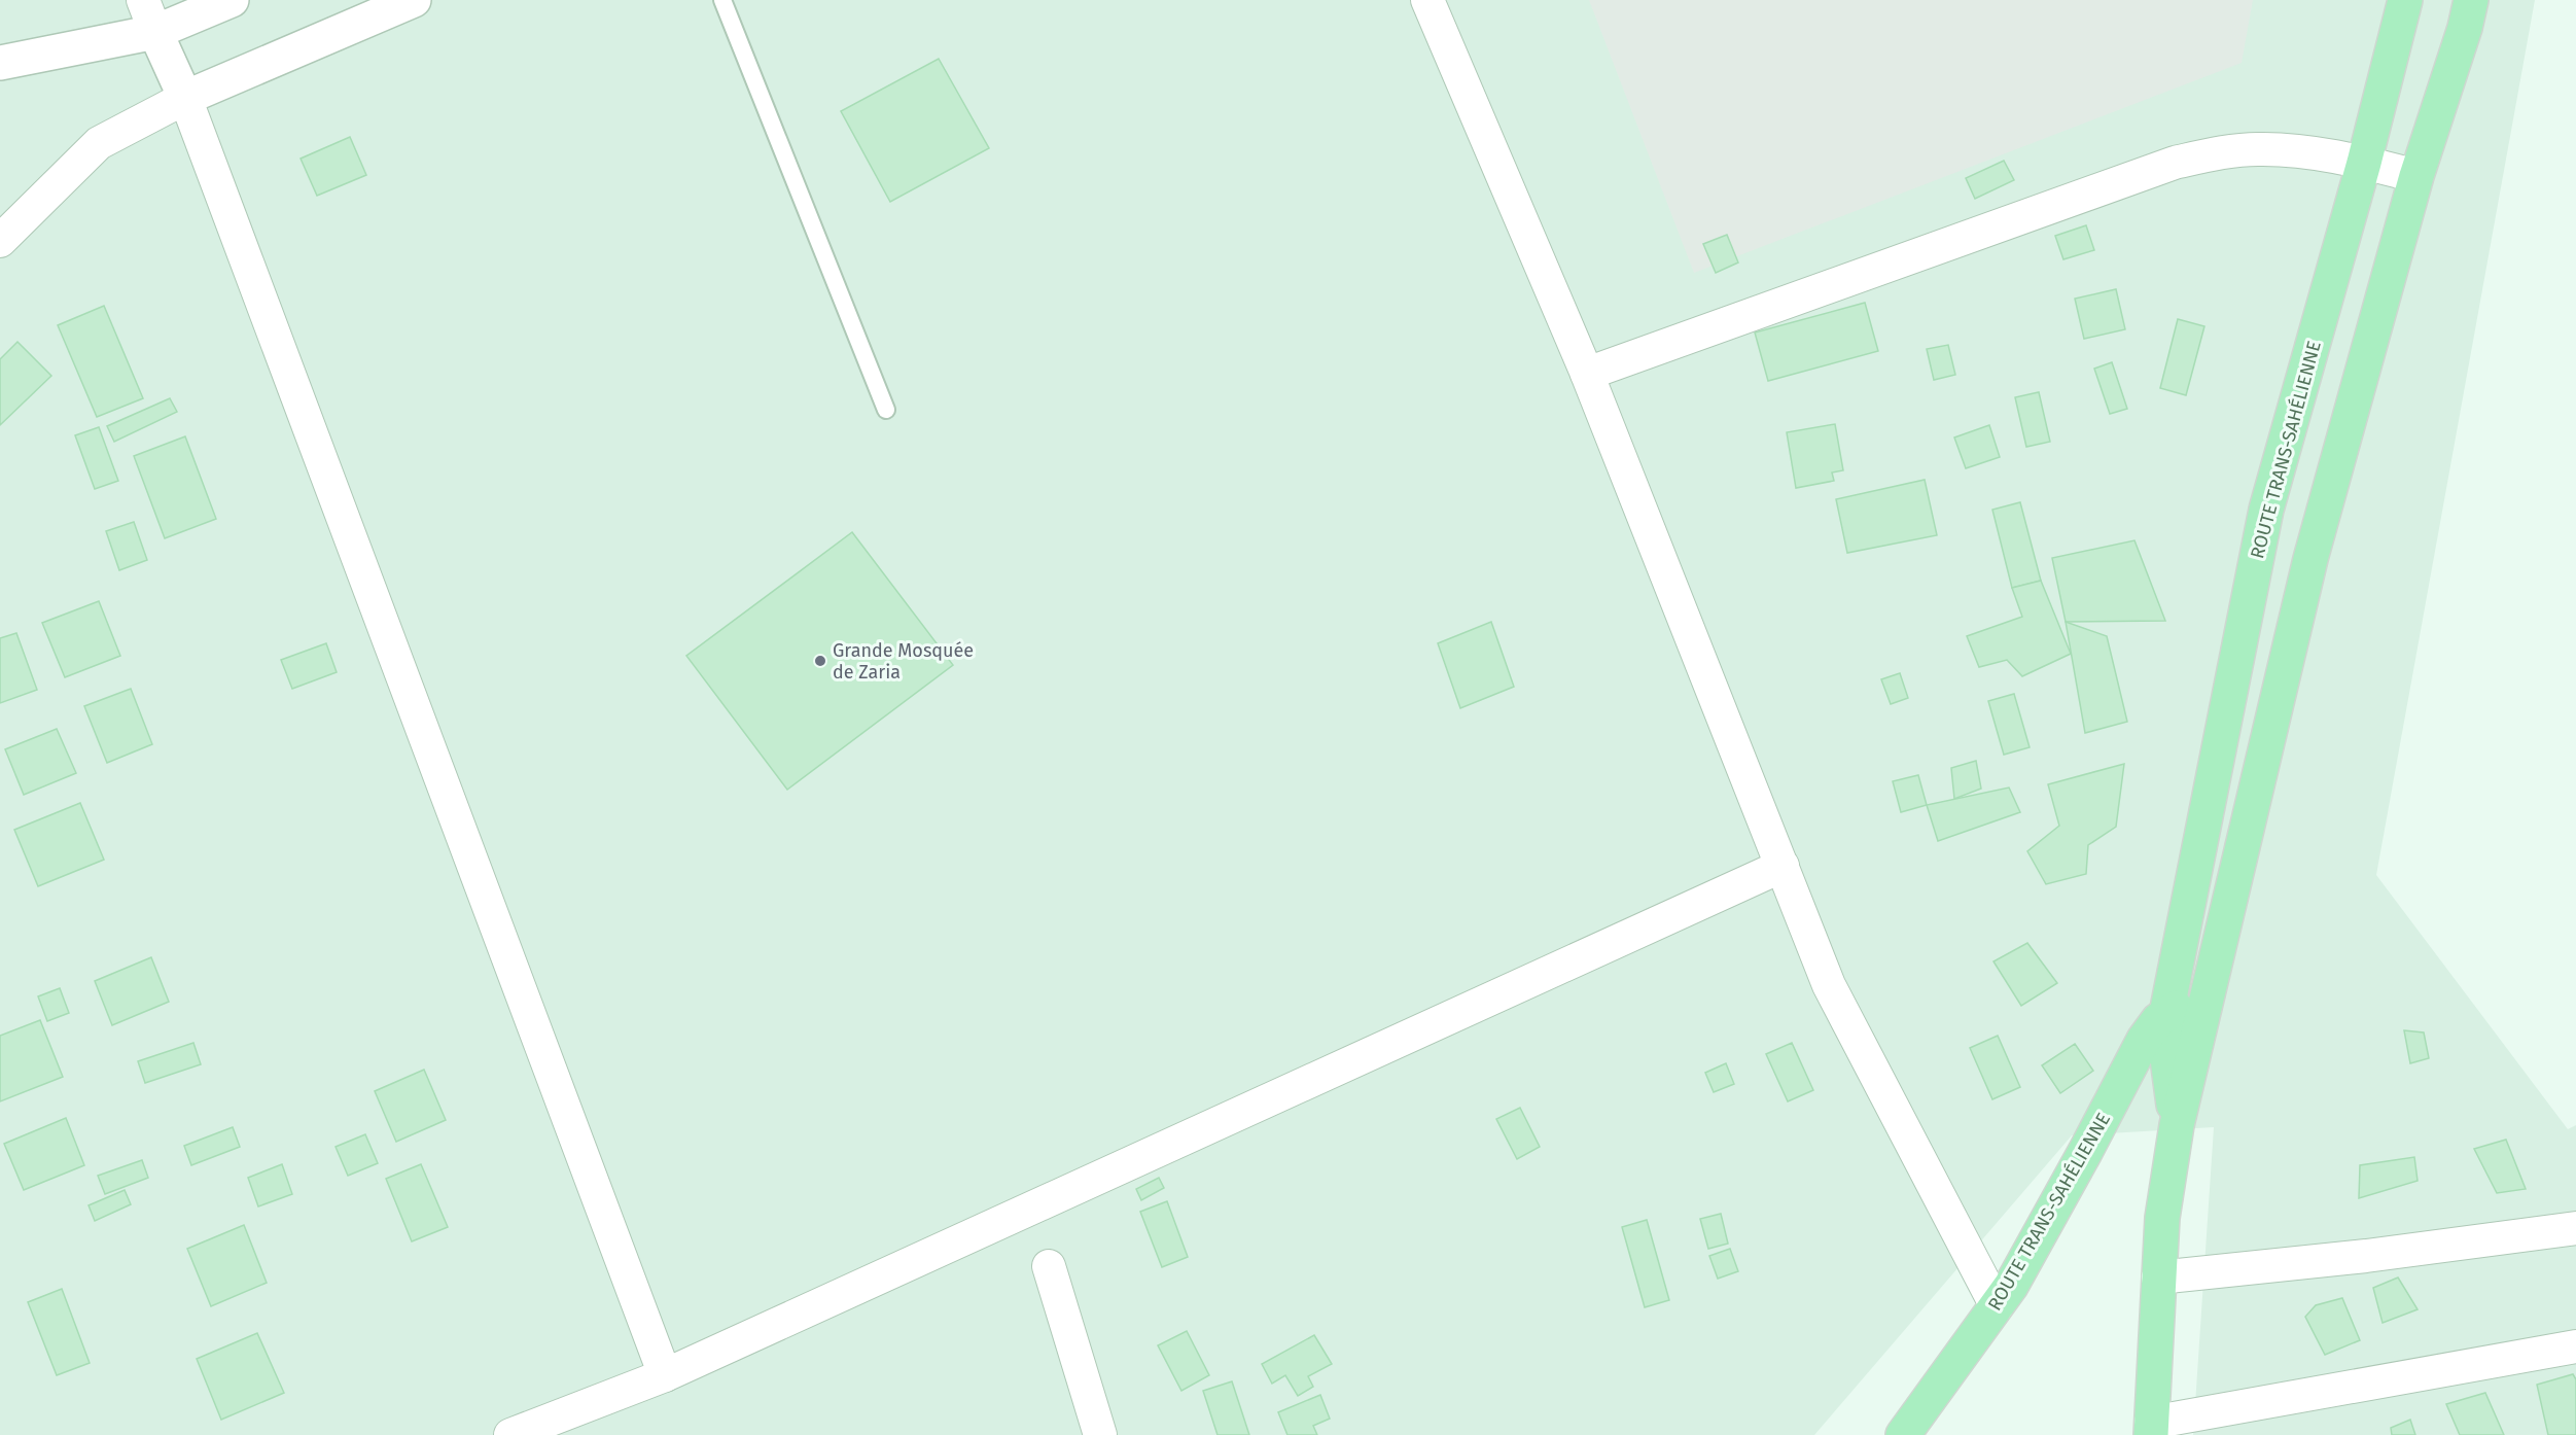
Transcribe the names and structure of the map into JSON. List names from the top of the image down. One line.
{"streets":{"highway":["ROUTE TRANS-SAHÉLIENNE"]},"places":["Grande Mosquée de Zaria"]}
